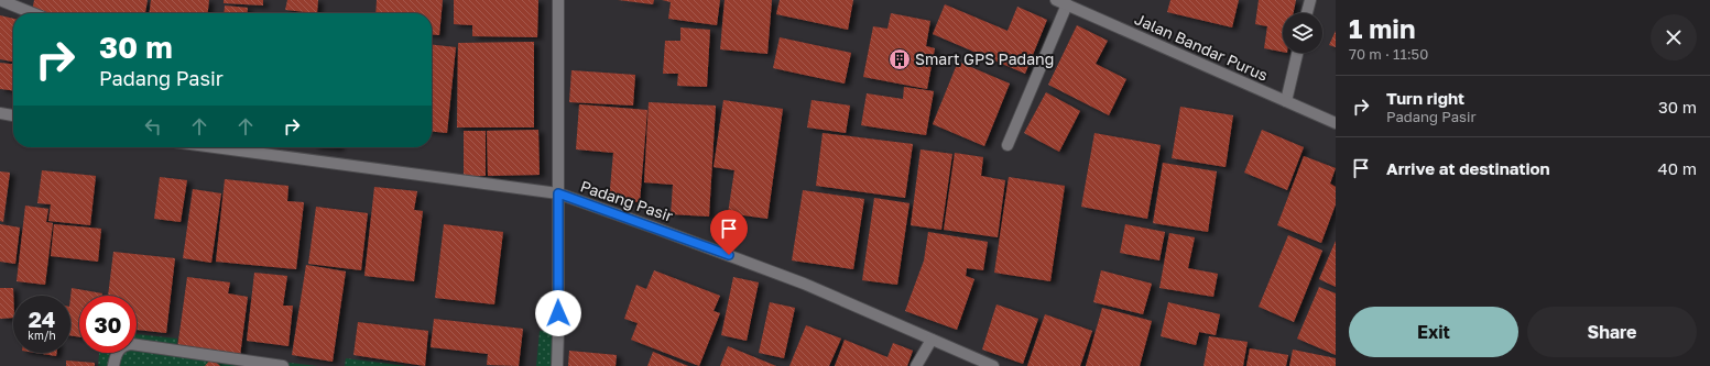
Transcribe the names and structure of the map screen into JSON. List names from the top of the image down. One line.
{"streets":{"street":["Jalan Bandar Purus","Padang Pasir"]},"places":{"building":["Smart GPS Padang"]},"page":{"heading":["1 min","70 m · 11:50"],"turn":["30 m","Padang Pasir"],"list":[{"name":"Turn right","note":"Padang Pasir","value":"30 m"},{"name":"Arrive at destination","value":"40 m"}],"speed":"24 km/h","limit":"30","buttons":["Exit","Share"]}}
